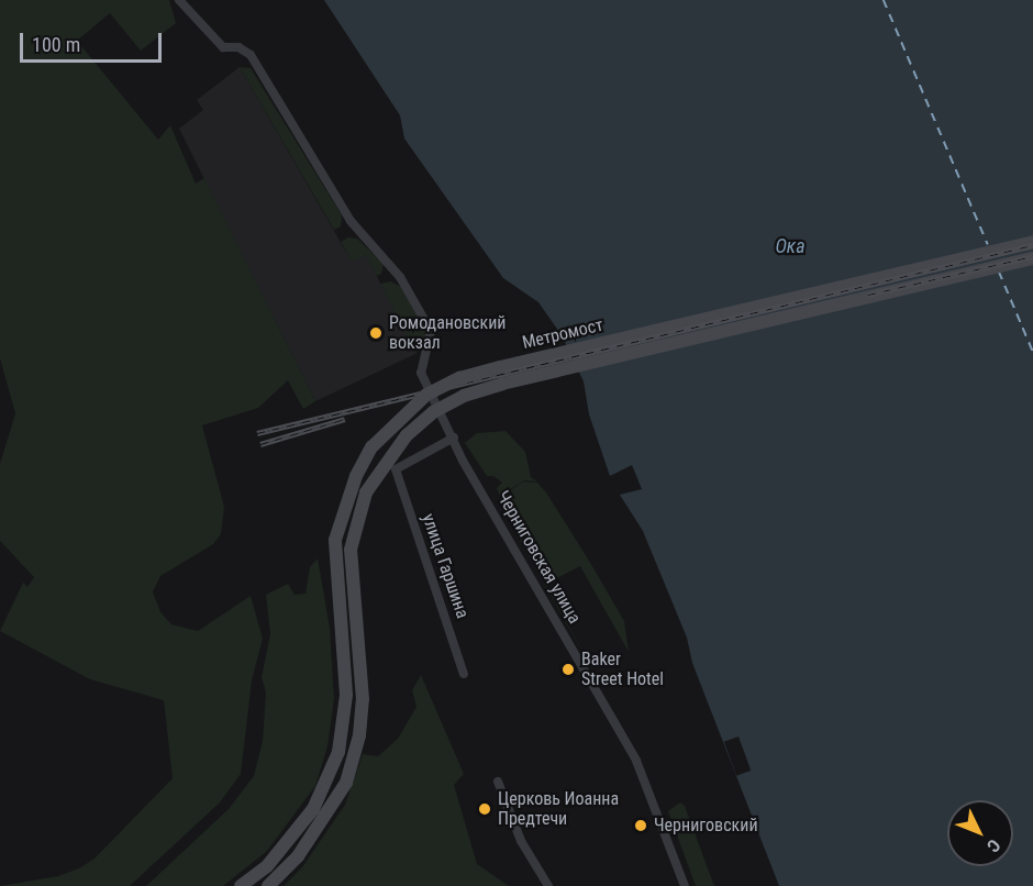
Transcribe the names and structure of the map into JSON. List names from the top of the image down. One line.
{"streets":{"main road":["Метромост"],"street":["Черниговская улица","улица Гаршина"]},"crossings":[["Черниговская улица","улица Гаршина"]],"water":["Ока"],"places":["Ромодановский вокзал","Baker Street Hotel","Церковь Иоанна Предтечи","Черниговский"],"scale_bar":"100 m","north":"bottom right"}
